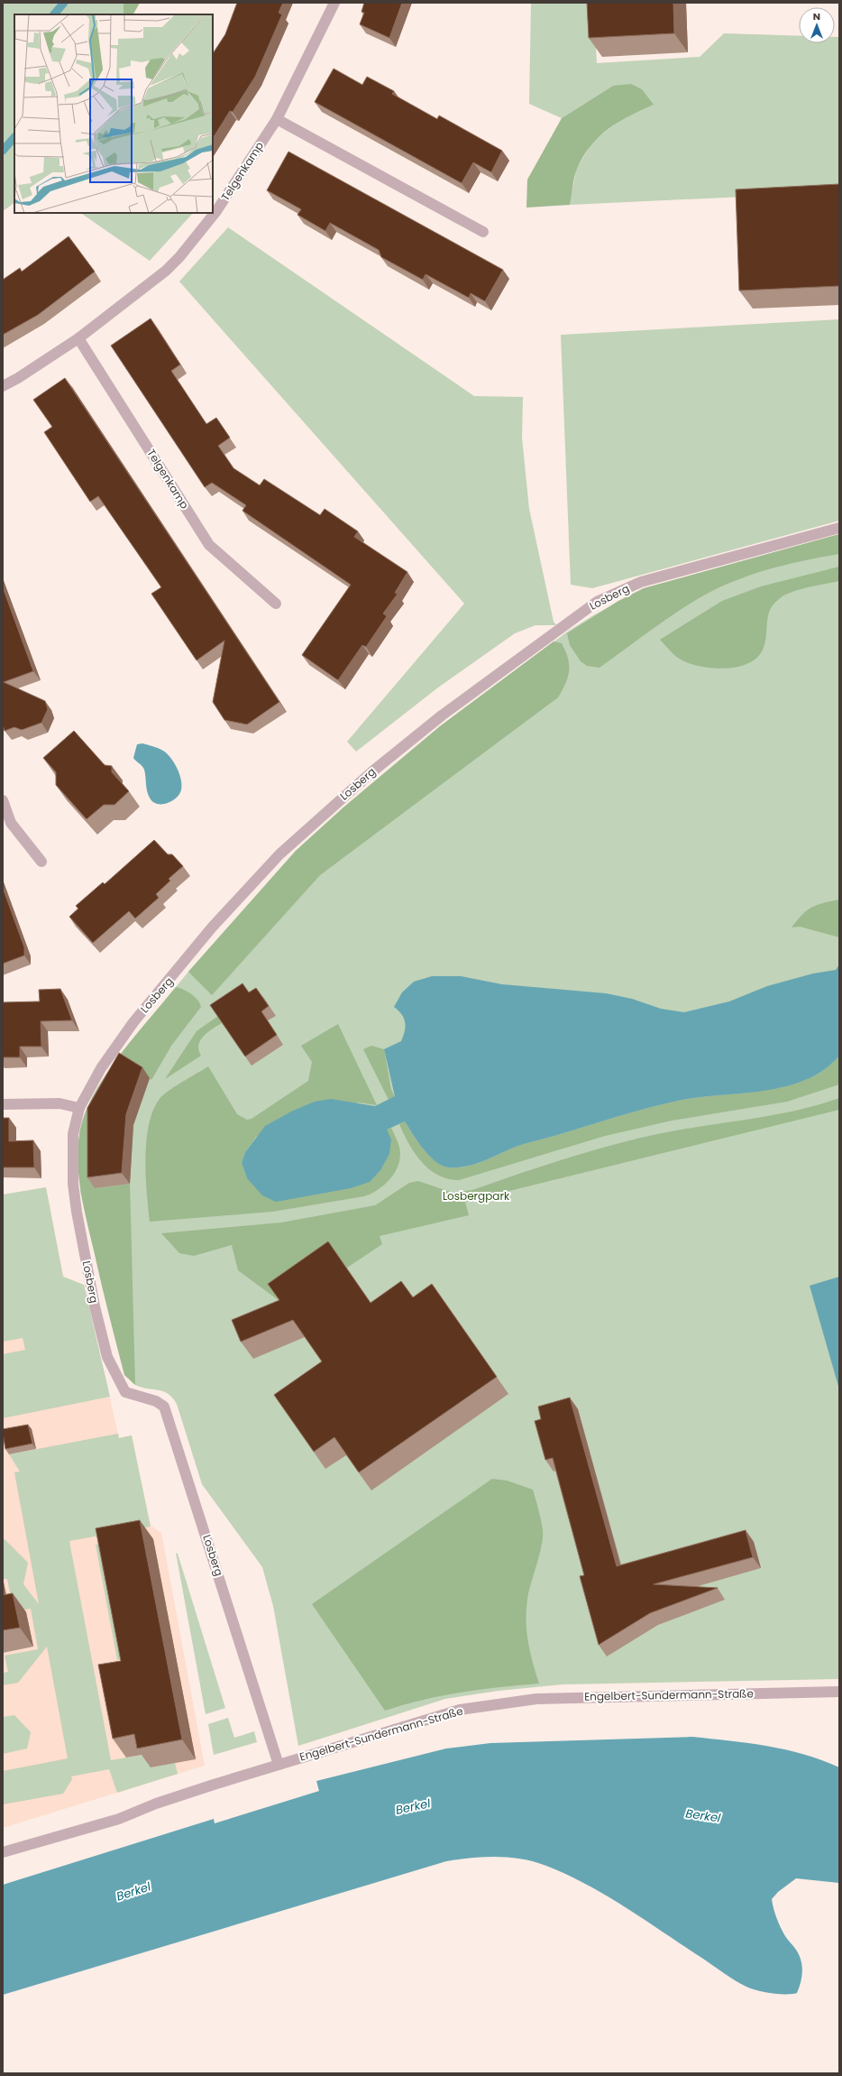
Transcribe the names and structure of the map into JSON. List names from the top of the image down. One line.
{"streets":{"street":["Telgenkamp","Losberg","Engelbert-Sundermann-Straße"]},"crossings":[["Losberg","Engelbert-Sundermann-Straße"]],"water":["Berkel"],"parks":["Losbergpark"],"north":"top"}
